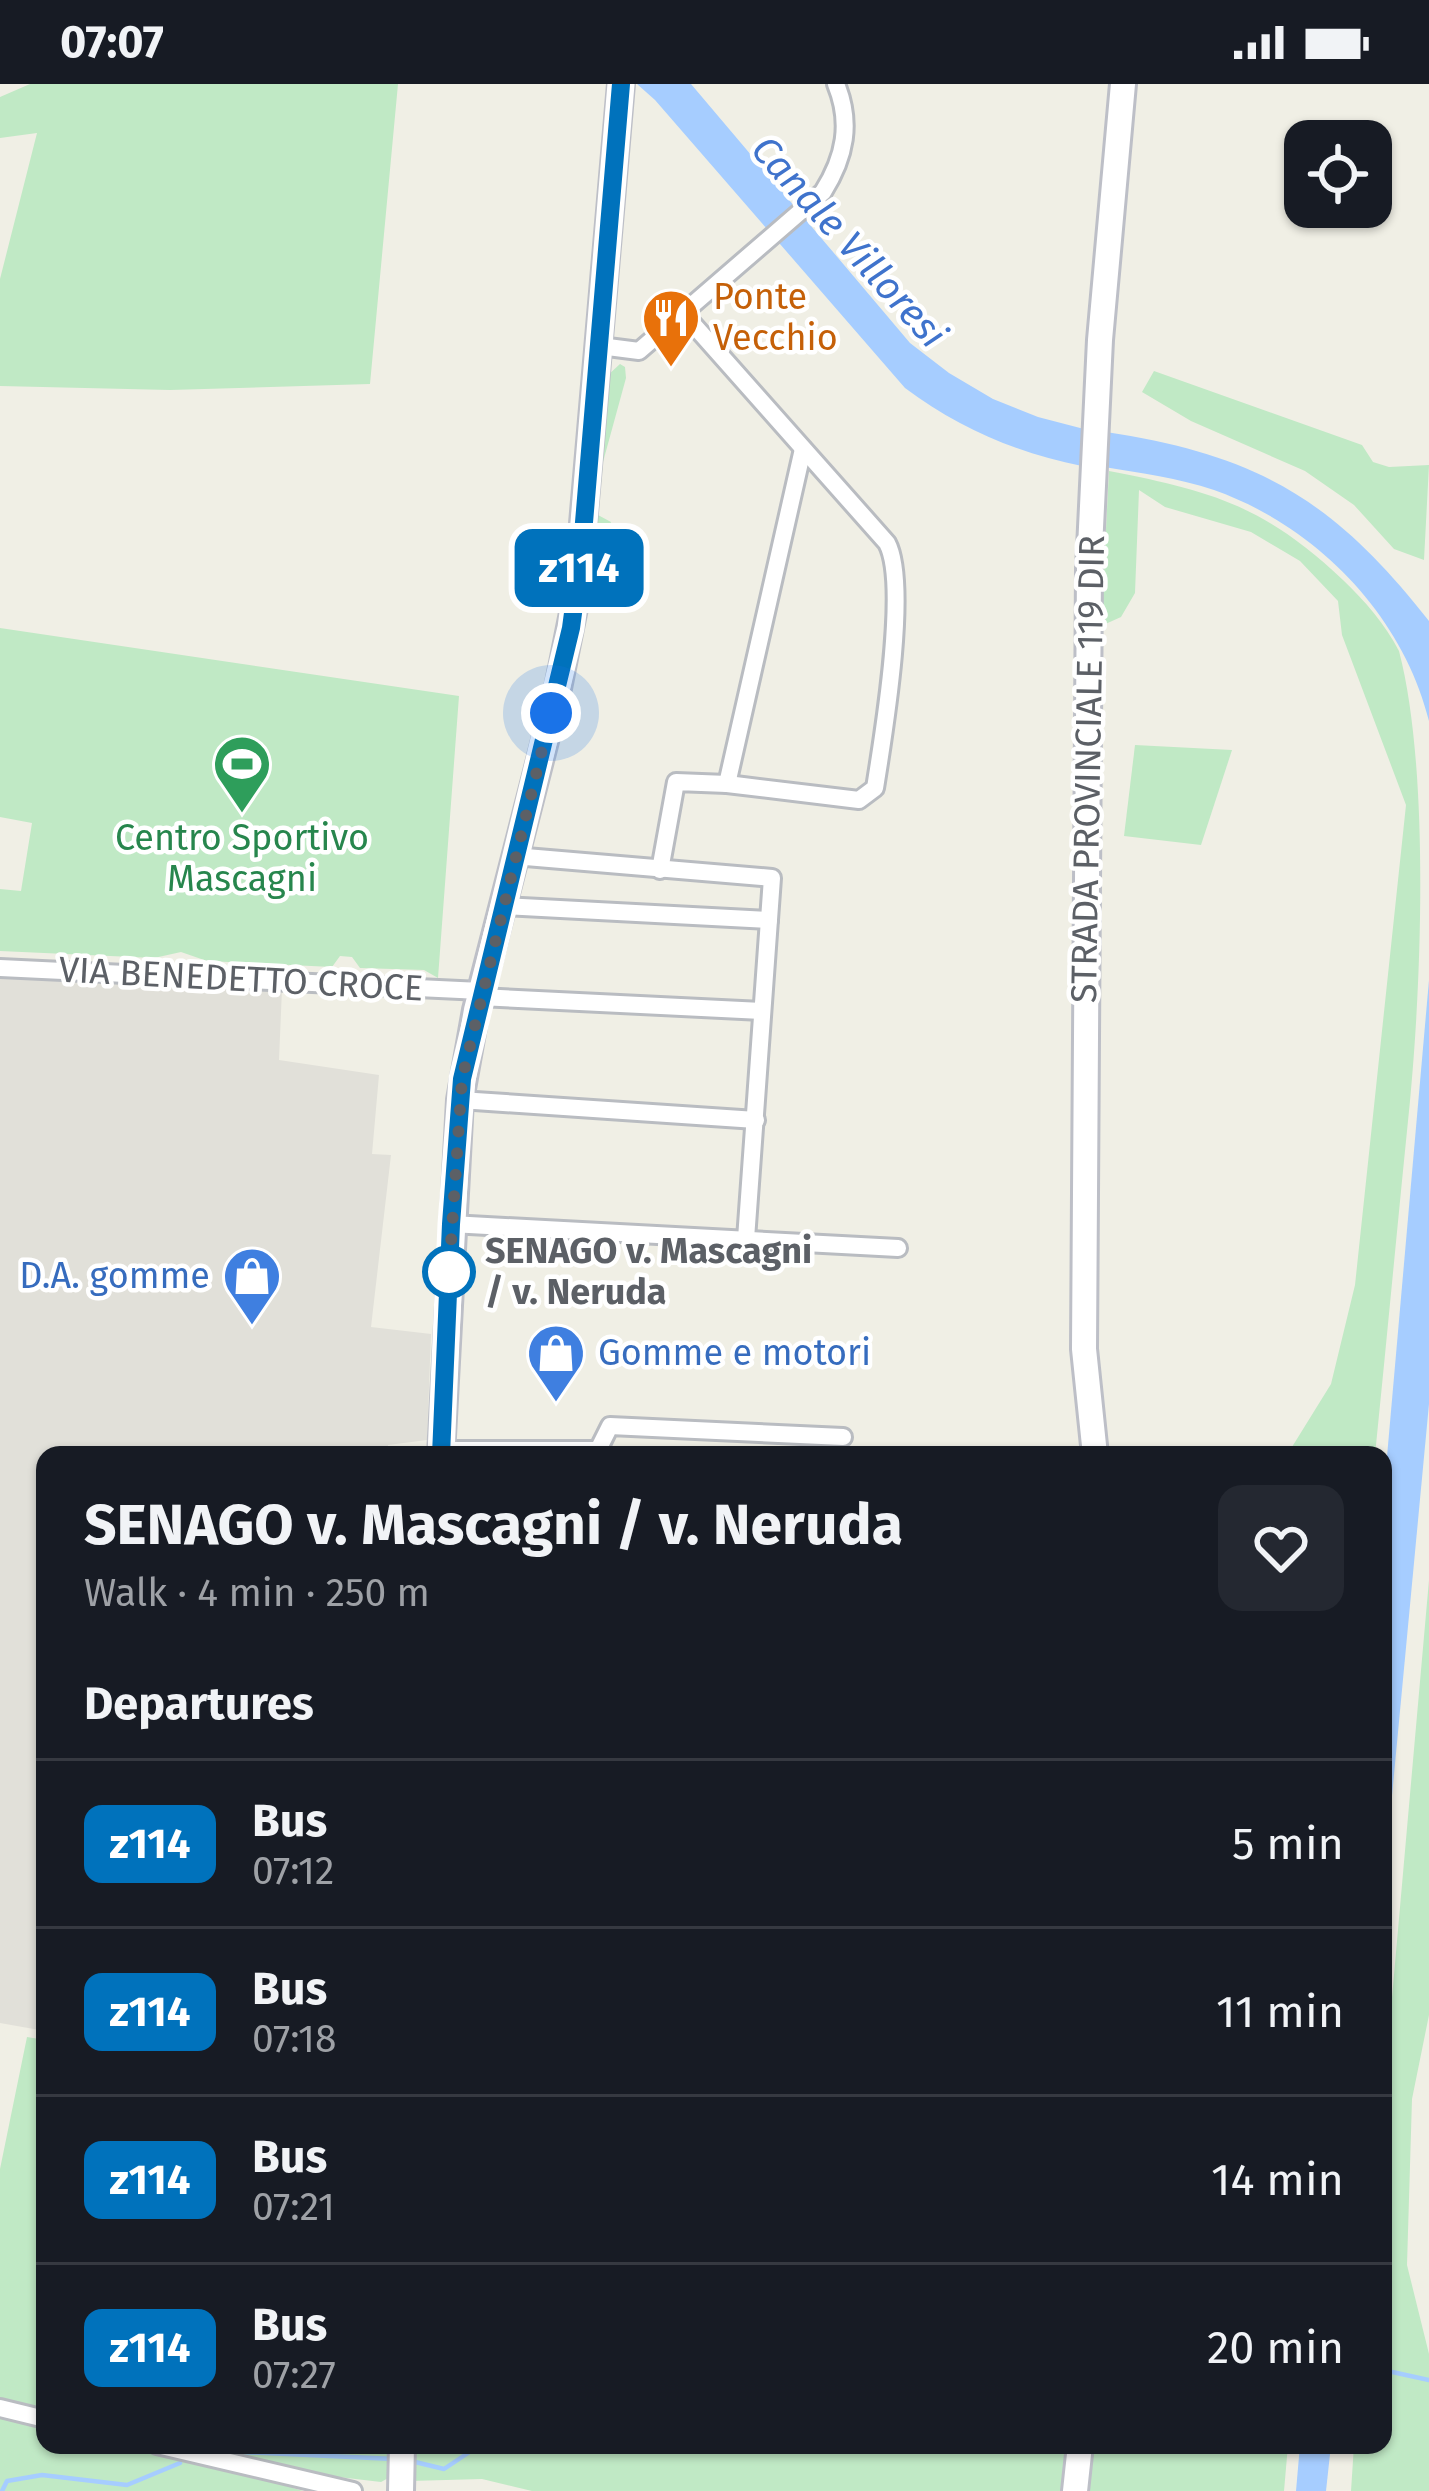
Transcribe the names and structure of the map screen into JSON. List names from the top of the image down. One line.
{"streets":{"street":["STRADA PROVINCIALE 119 DIR","VIA BENEDETTO CROCE"]},"water":["Canale Villoresi"],"places":{"restaurant":["Ponte Vecchio"],"sports":["Centro Sportivo Mascagni"],"other":["SENAGO v. Mascagni / v. Neruda"],"shop":["D.A. gomme","Gomme e motori"]},"lines":["bus line z114"],"page":{"status":"07:07","on_map":"z114","heading":[["SENAGO v. Mascagni / v. Neruda","Walk · 4 min · 250 m"],"Departures"],"list":[{"mark":"z114","name":"Bus","note":"07:12","value":"5 min"},{"mark":"z114","name":"Bus","note":"07:18","value":"11 min"},{"mark":"z114","name":"Bus","note":"07:21","value":"14 min"},{"mark":"z114","name":"Bus","note":"07:27","value":"20 min"}]}}
